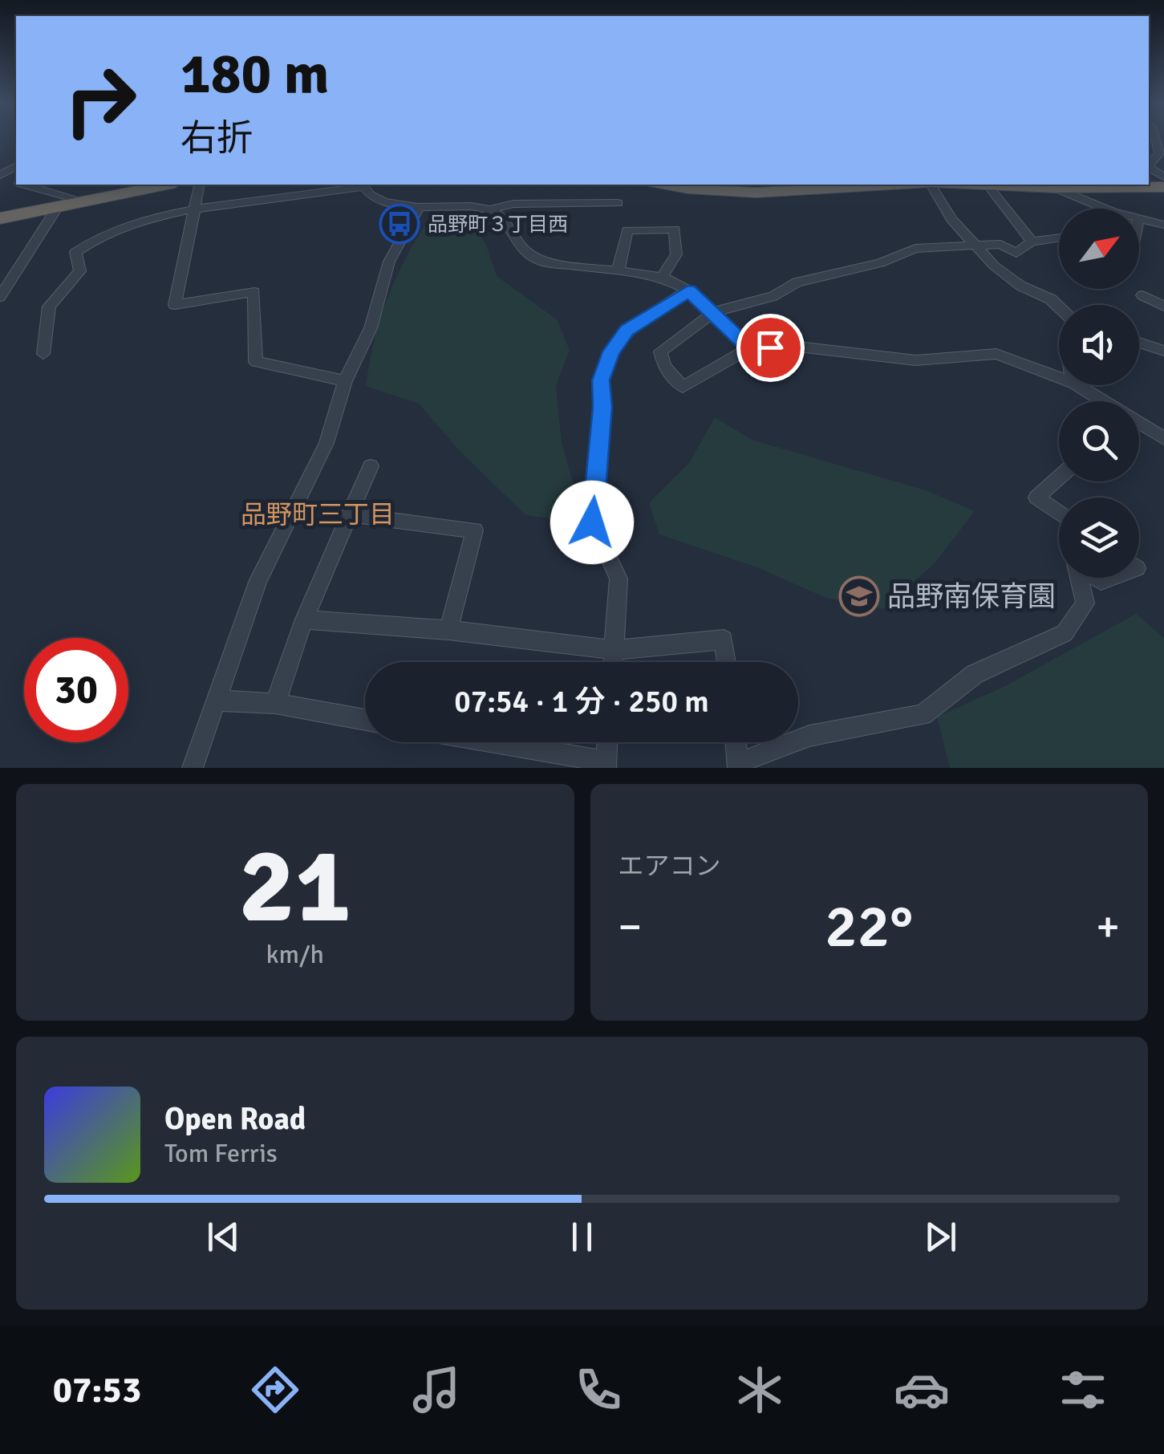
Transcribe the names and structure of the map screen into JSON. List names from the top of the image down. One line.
{"districts":["品野町三丁目"],"places":{"bus stop":["品野町３丁目西"],"school or university":["品野南保育園"]},"north":"top right","page":{"turn":["180 m","右折"],"limit":"30","trip":"07:54 · 1 分 · 250 m","tile":[["21","km/h"],"エアコン"],"heat":["−","22°","+"],"song":["Open Road","Tom Ferris"],"tabs":"07:53"}}
